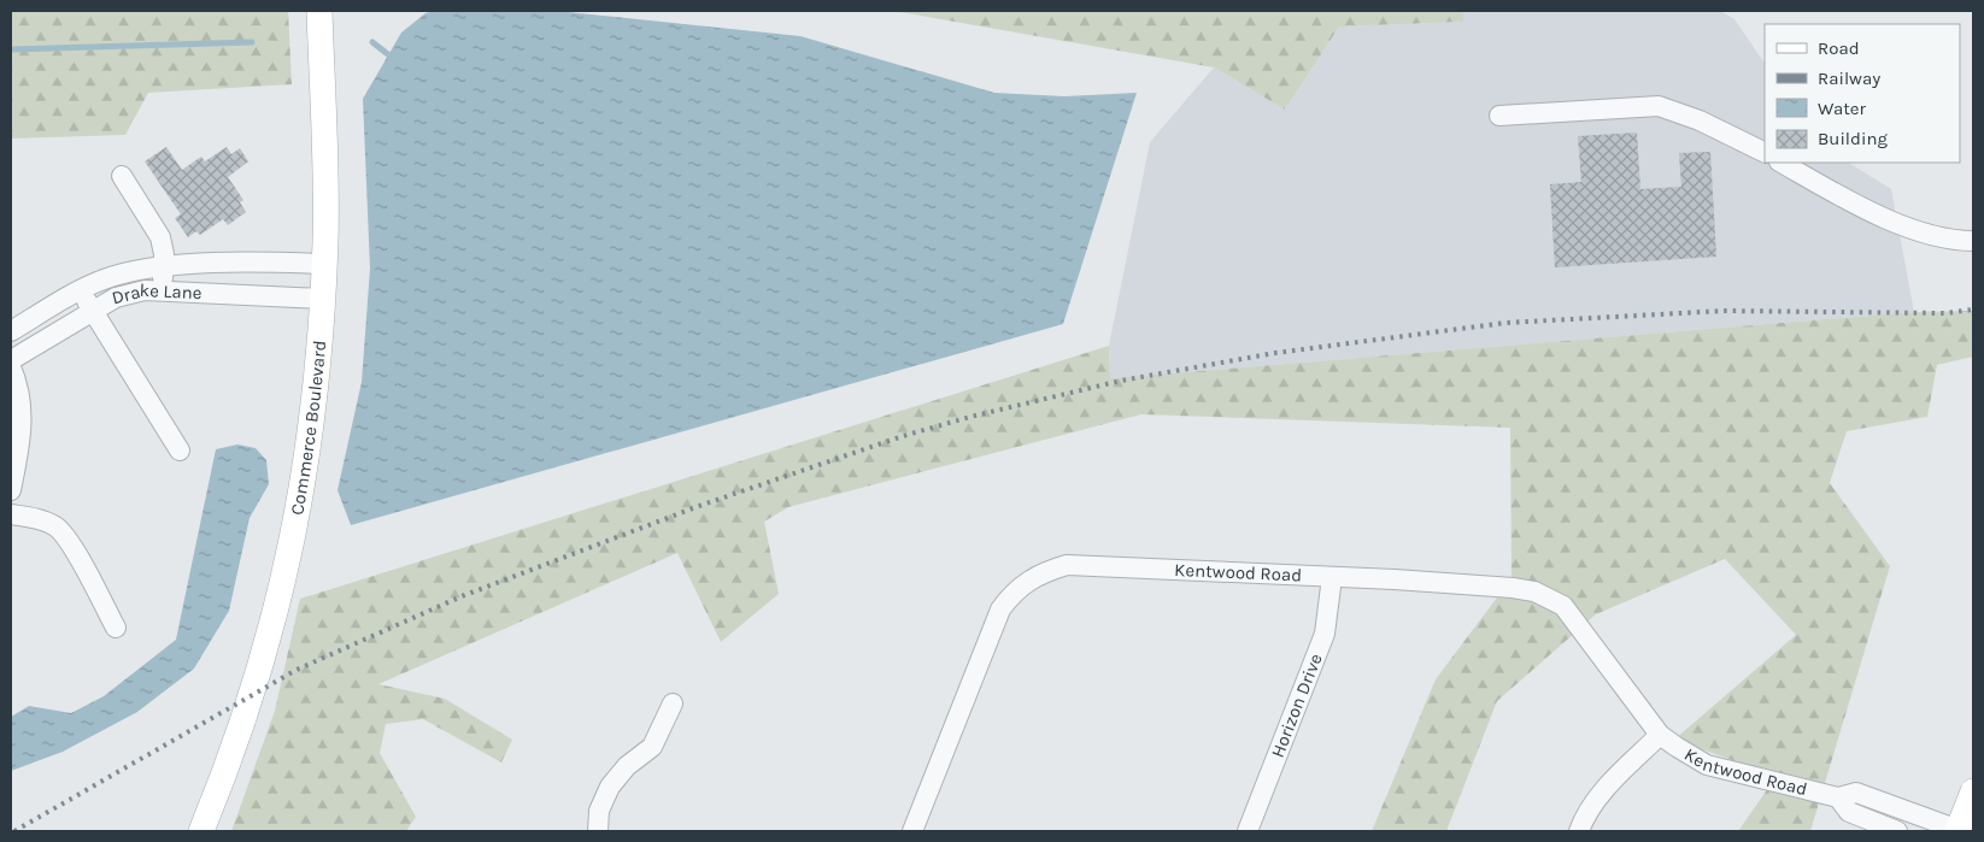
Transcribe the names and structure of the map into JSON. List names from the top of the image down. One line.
{"streets":{"main road":["Commerce Boulevard"],"street":["Drake Lane","Kentwood Road","Horizon Drive"]},"crossings":[["Drake Lane","Commerce Boulevard"],["Kentwood Road","Horizon Drive"]],"legend":["Road","Railway","Water","Building"]}
